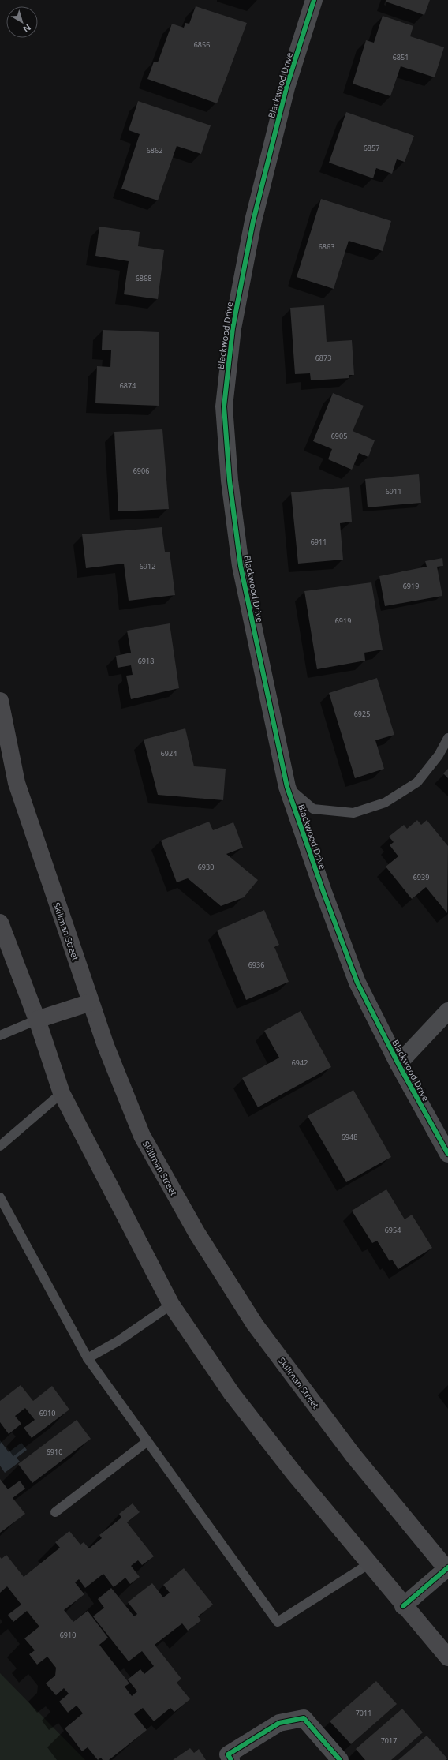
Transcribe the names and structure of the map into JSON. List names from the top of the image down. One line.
{"streets":{"main road":["Skillman Street"],"street":["Blackwood Drive"]},"house_numbers":["6856","6851","6857","6862","6863","6868","6873","6874","6905","6906","6911","6911","6912","6919","6919","6918","6925","6924","6930","6939","6936","6942","6948","6954","6910","6910","6910","7011","7017"],"north":"bottom right"}
